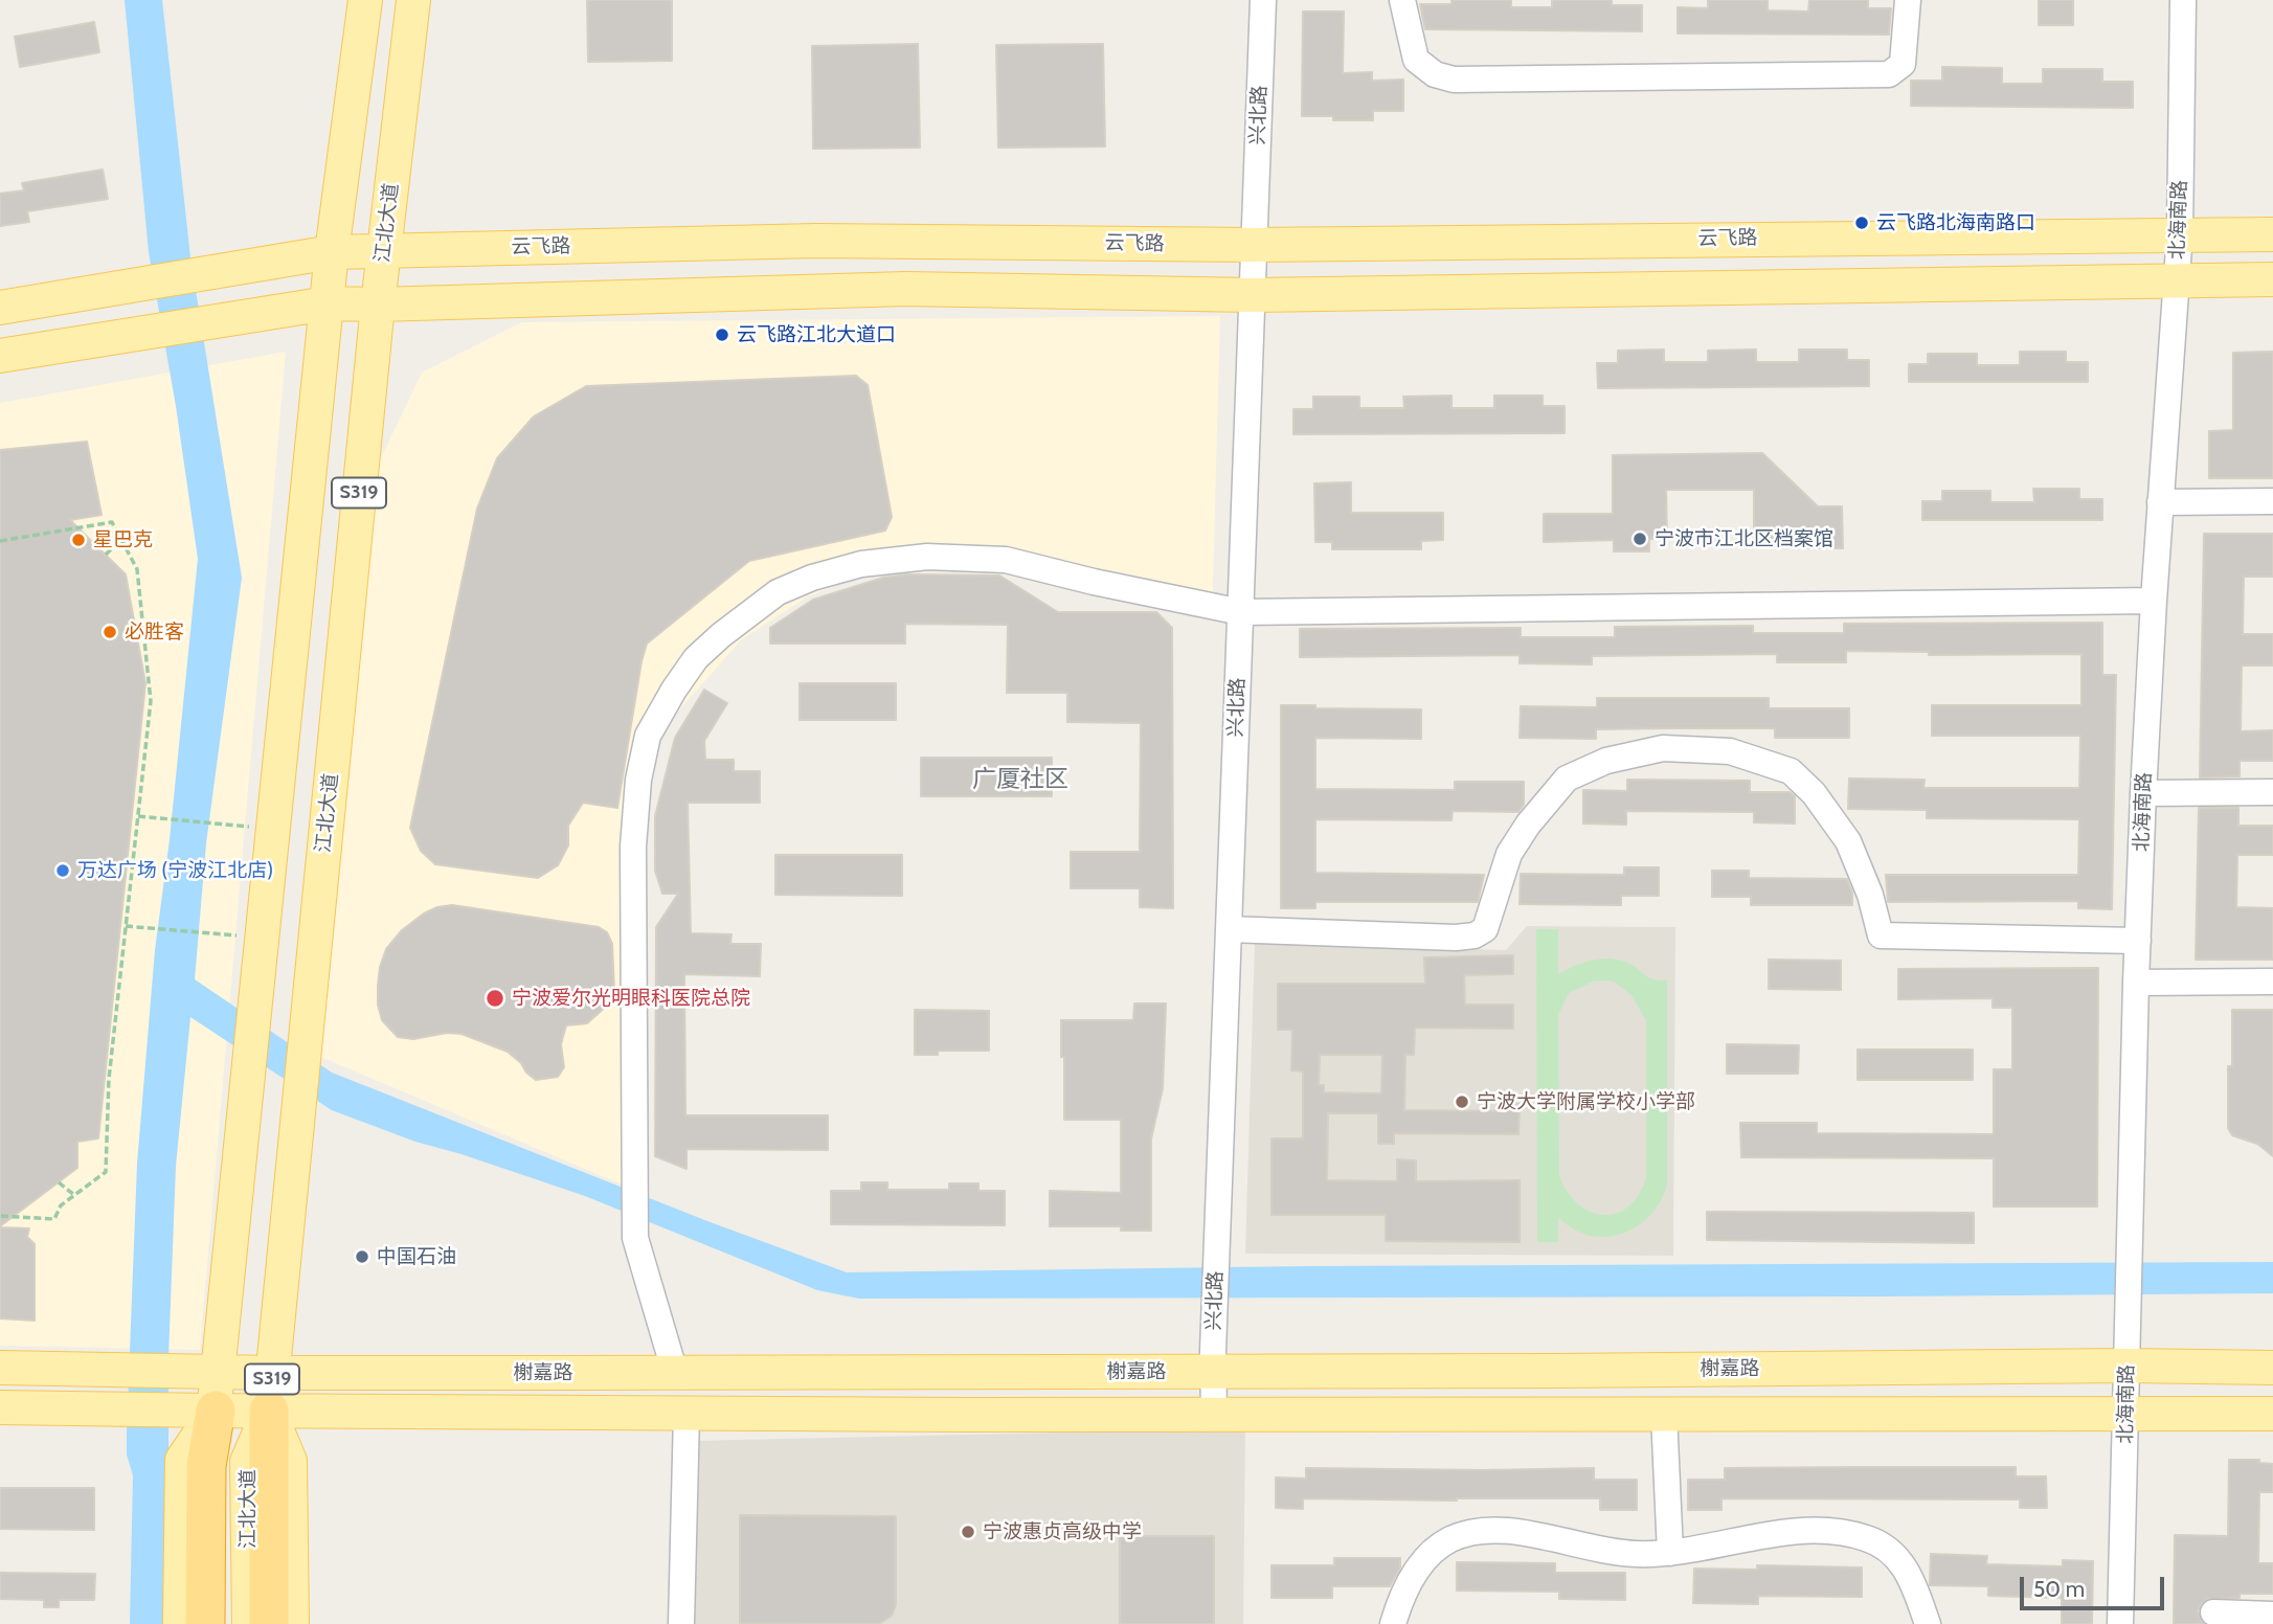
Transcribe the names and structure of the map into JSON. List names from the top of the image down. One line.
{"streets":{"main road":["江北大道","云飞路","S319","榭嘉路"],"street":["兴北路","北海南路"]},"crossings":[["兴北路","云飞路"],["兴北路","榭嘉路"],["北海南路","云飞路"],["北海南路","榭嘉路"],["江北大道","云飞路"],["江北大道","榭嘉路"]],"districts":["广厦社区"],"places":["云飞路北海南路口","云飞路江北大道口","宁波市江北区档案馆","星巴克","必胜客","万达广场 (宁波江北店)","宁波爱尔光明眼科医院总院","宁波大学附属学校小学部","中国石油","宁波惠贞高级中学"],"scale_bar":"50 m"}
